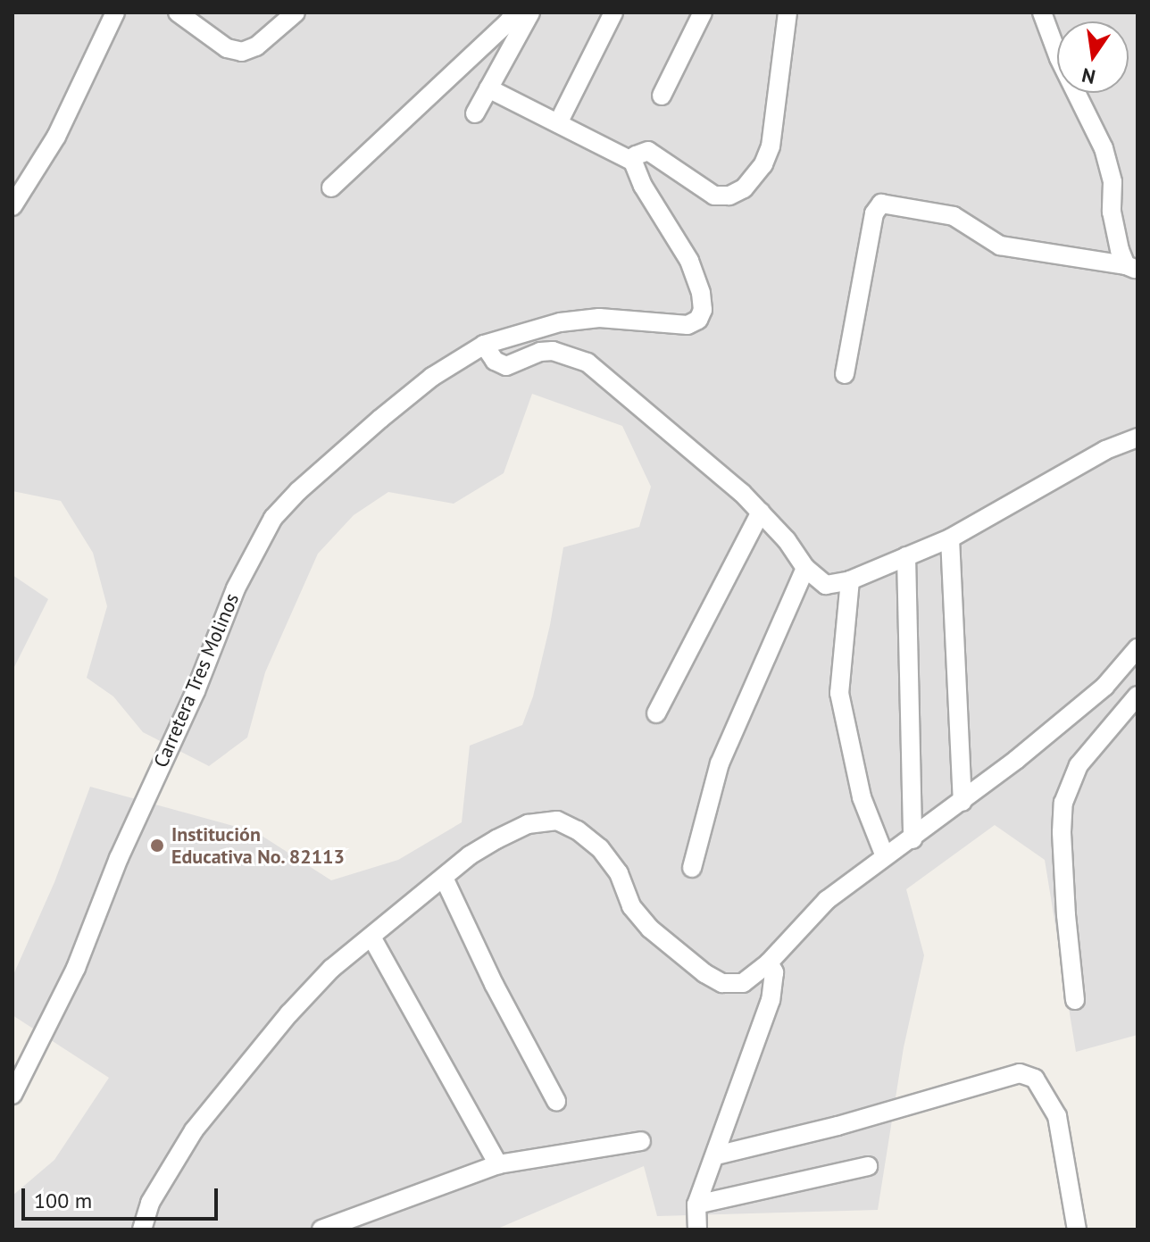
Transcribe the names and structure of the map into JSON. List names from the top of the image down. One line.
{"streets":{"street":["Carretera Tres Molinos"]},"places":["Institución Educativa No. 82113"],"scale_bar":"100 m","north":"bottom"}
